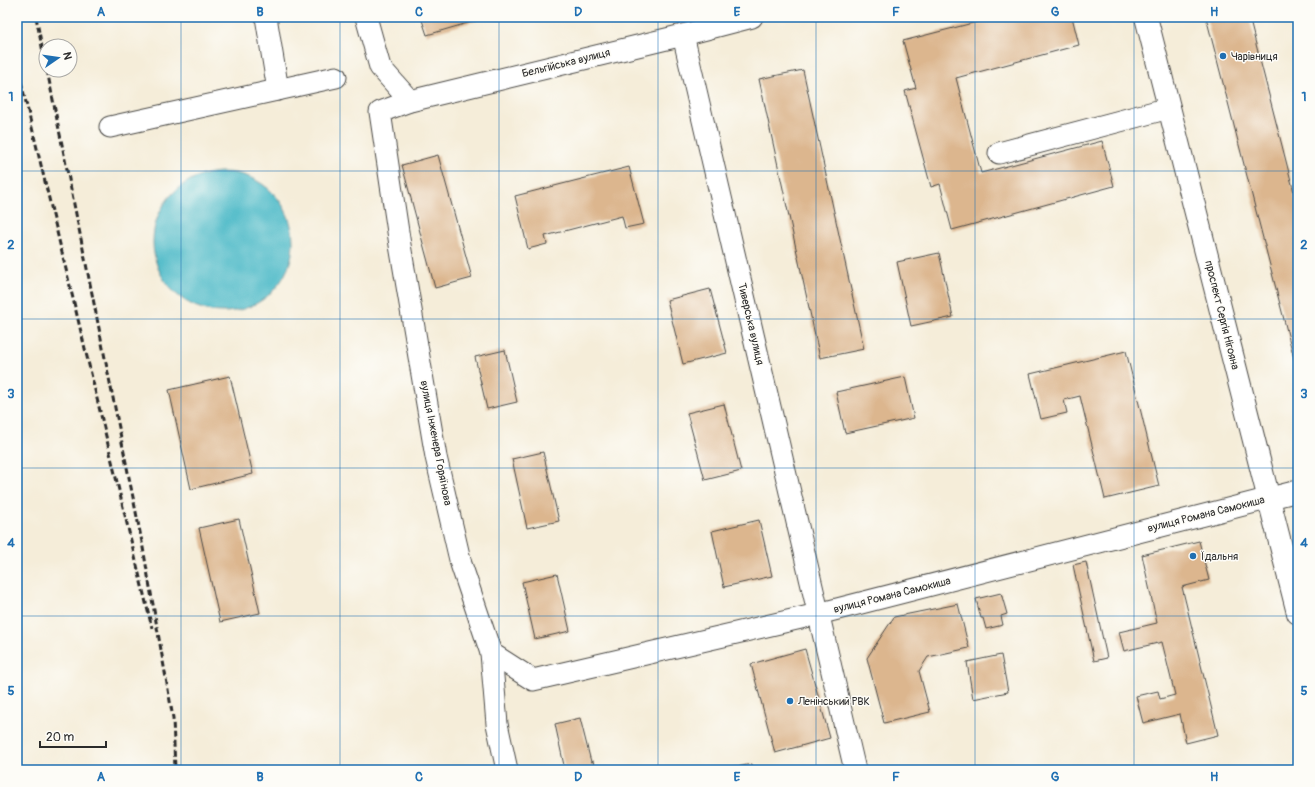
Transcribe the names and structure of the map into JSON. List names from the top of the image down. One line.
{"streets":{"highway":["проспект Сергія Нігояна"],"street":["Бельгійська вулиця","Тиверська вулиця","вулиця Інженера Горяїнова","вулиця Романа Самокиша"]},"crossings":[["Бельгійська вулиця","Тиверська вулиця"],["Бельгійська вулиця","вулиця Інженера Горяїнова"],["проспект Сергія Нігояна","вулиця Романа Самокиша"],["Тиверська вулиця","вулиця Романа Самокиша"],["вулиця Інженера Горяїнова","вулиця Романа Самокиша"]],"places":["Чарівниця","Їдальня","Ленінський РВК"],"scale_bar":"20 m","north":"right","grid":{"columns":["A","B","C","D","E","F","G","H"],"rows":["1","2","3","4","5"]}}
